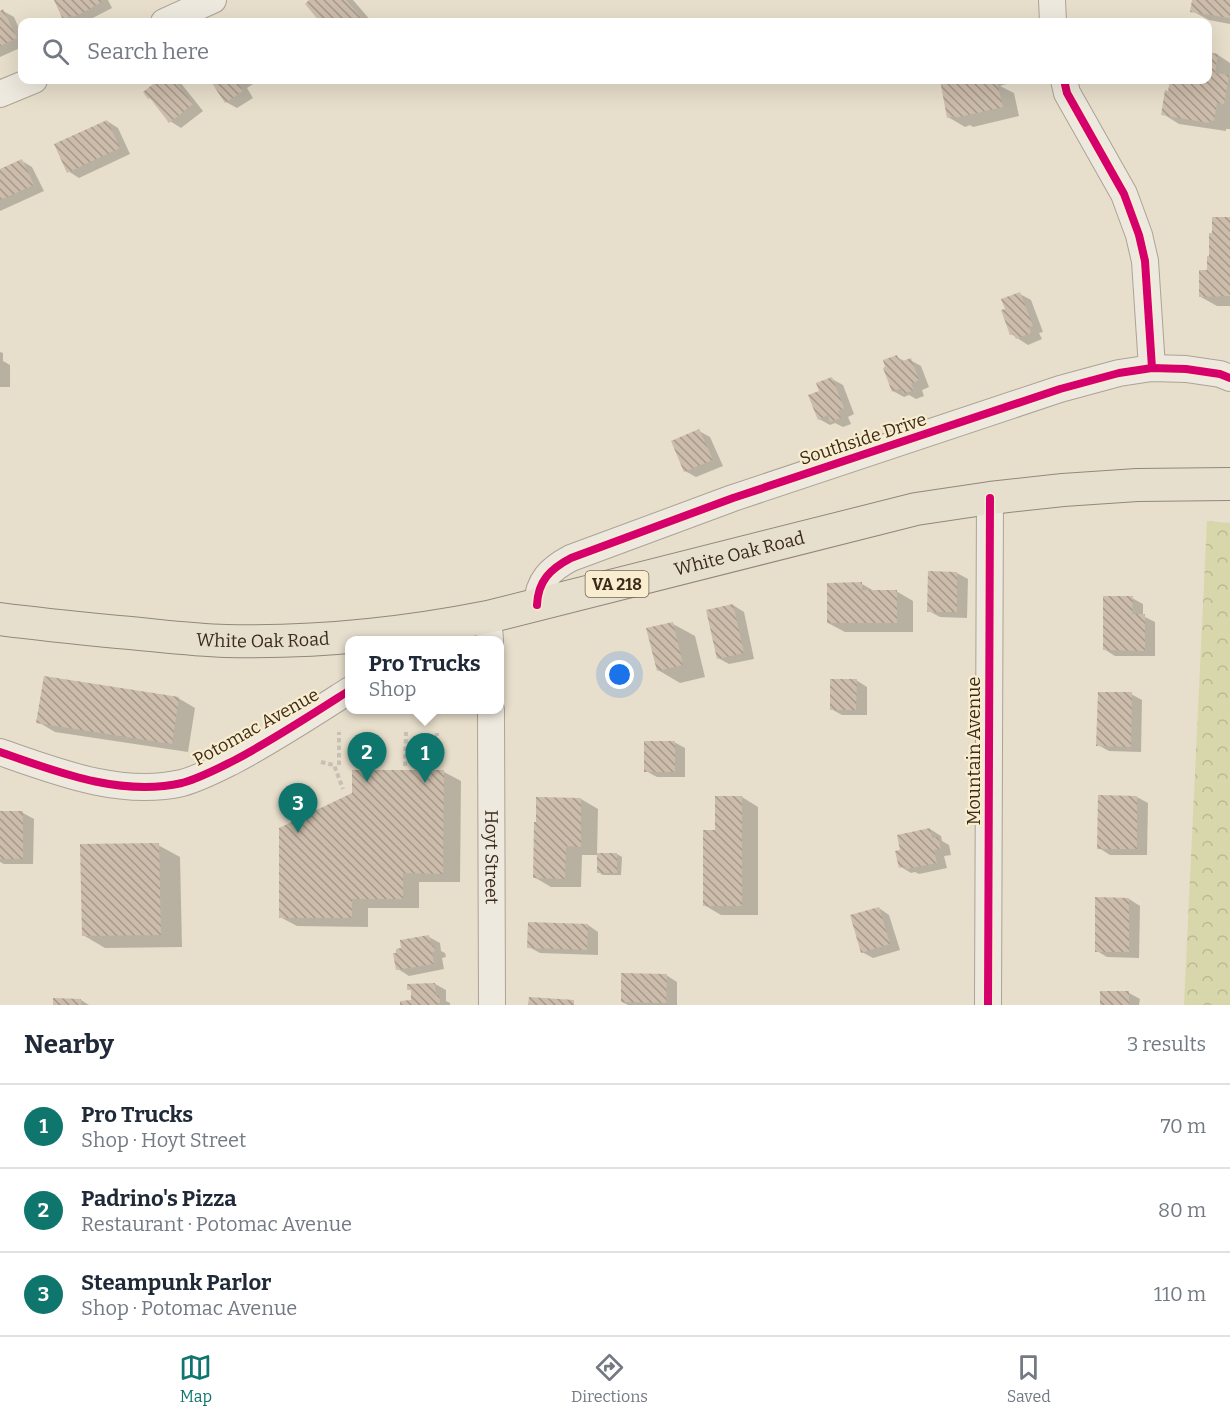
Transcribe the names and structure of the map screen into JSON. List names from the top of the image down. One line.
{"streets":{"main road":["White Oak Road","VA 218"],"street":["Southside Drive","Potomac Avenue","Mountain Avenue","Hoyt Street"]},"crossings":[["Southside Drive","White Oak Road"],["White Oak Road","Mountain Avenue"]],"page":{"search":"Search here","popup":["Pro Trucks","Shop"],"pins":["2","1","3"],"heading":["Nearby","3 results"],"list":[{"mark":"1","name":"Pro Trucks","note":"Shop · Hoyt Street","value":"70 m"},{"mark":"2","name":"Padrino's Pizza","note":"Restaurant · Potomac Avenue","value":"80 m"},{"mark":"3","name":"Steampunk Parlor","note":"Shop · Potomac Avenue","value":"110 m"}],"nav":["Map","Directions","Saved"]}}
